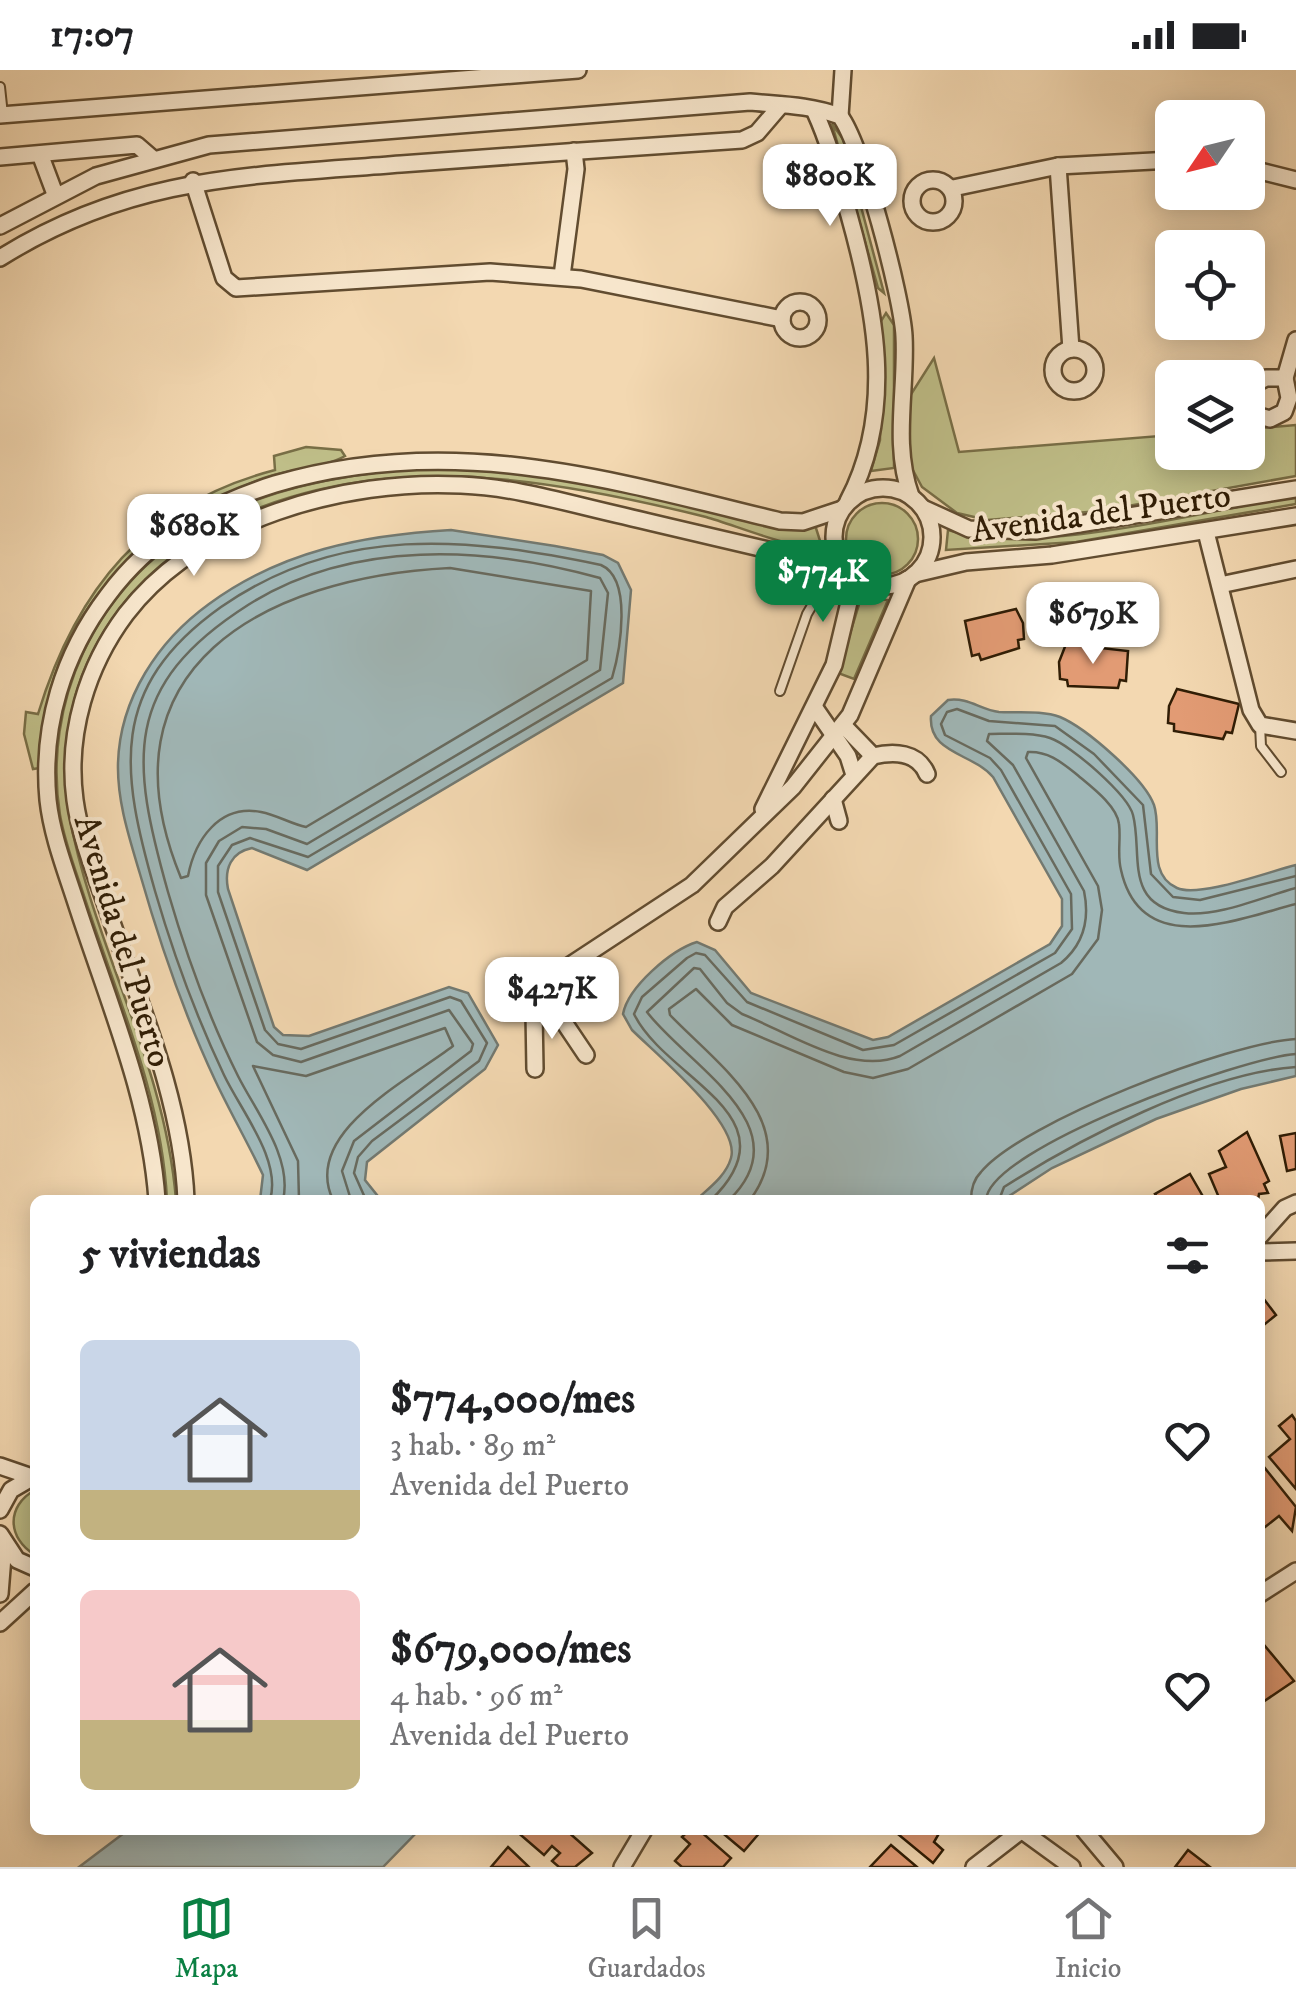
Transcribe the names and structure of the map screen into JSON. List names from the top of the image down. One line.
{"streets":{"street":["Avenida del Puerto"]},"north":"bottom left","page":{"status":"17:07","price":["$800K","$680K","$774K","$679K","$427K"],"heading":"5 viviendas","list":[{"name":"$774,000/mes","note":"3 hab. · 89 m² · Avenida del Puerto"},{"name":"$679,000/mes","note":"4 hab. · 96 m² · Avenida del Puerto"}],"tabs":["Mapa","Guardados","Inicio"]}}
